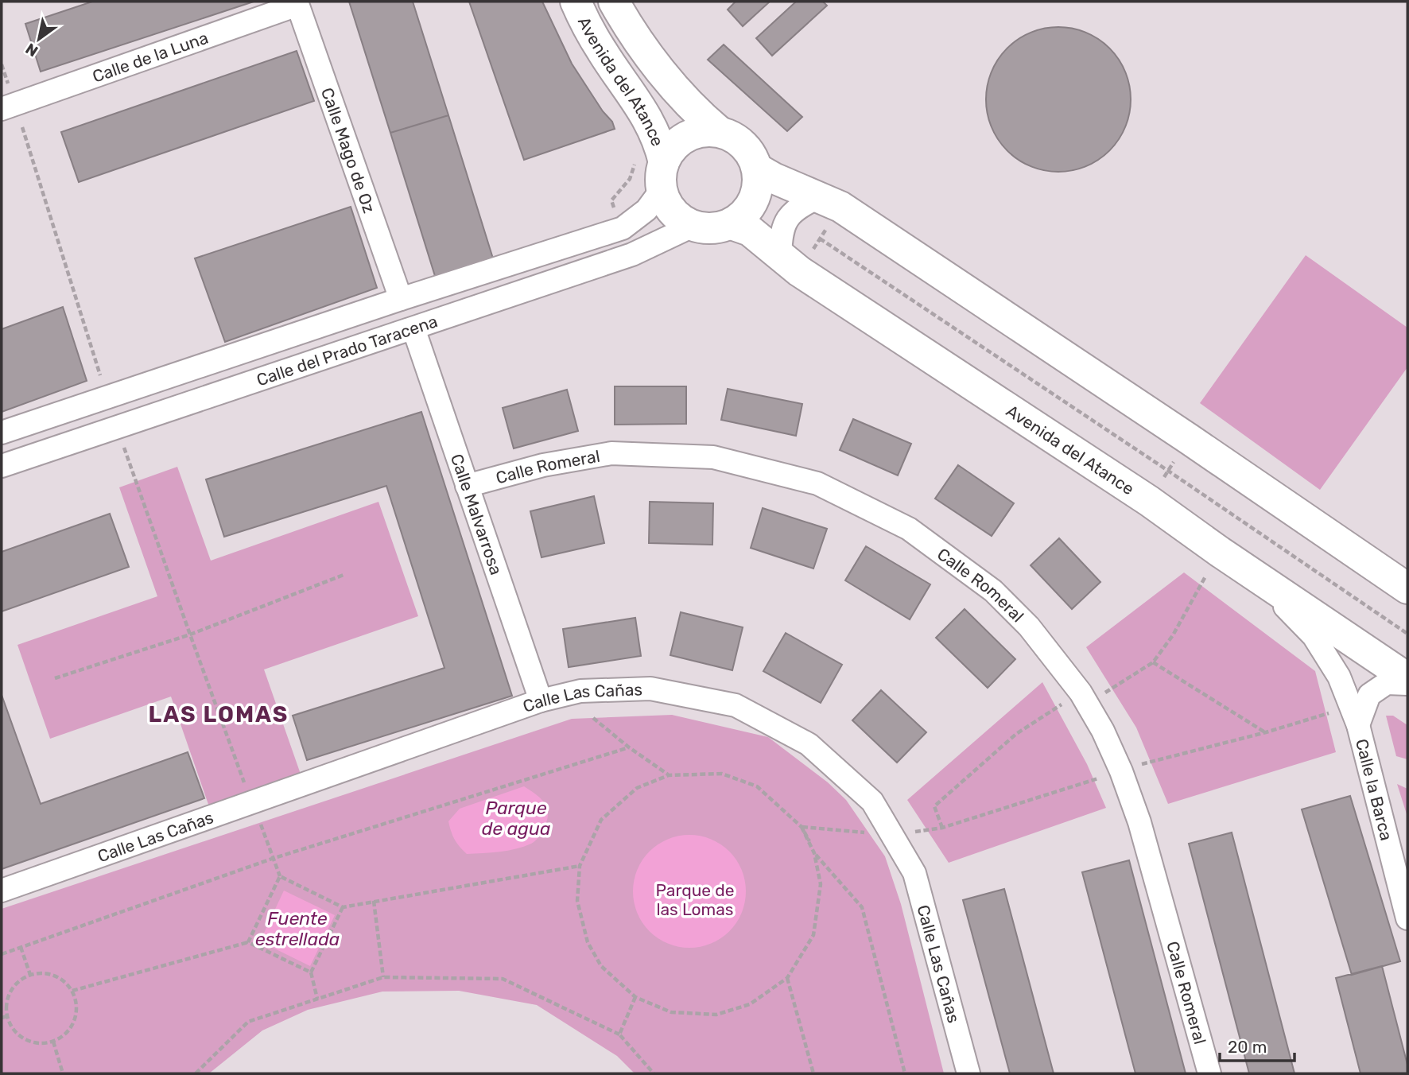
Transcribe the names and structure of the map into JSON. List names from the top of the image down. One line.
{"streets":{"main road":["Avenida del Atance"],"street":["Calle de la Luna","Calle Mago de Oz","Calle del Prado Taracena","Calle Romeral","Calle Malvarrosa","Calle Las Cañas","Calle la Barca"]},"crossings":[["Calle de la Luna","Calle Mago de Oz"],["Avenida del Atance","Calle del Prado Taracena"],["Avenida del Atance","Calle la Barca"],["Calle Mago de Oz","Calle del Prado Taracena"],["Calle del Prado Taracena","Calle Malvarrosa"],["Calle Romeral","Calle Malvarrosa"],["Calle Malvarrosa","Calle Las Cañas"]],"districts":["LAS LOMAS"],"water":["Parque de agua","Fuente estrellada"],"parks":["Parque de las Lomas"],"scale_bar":"20 m","north":"bottom left"}
